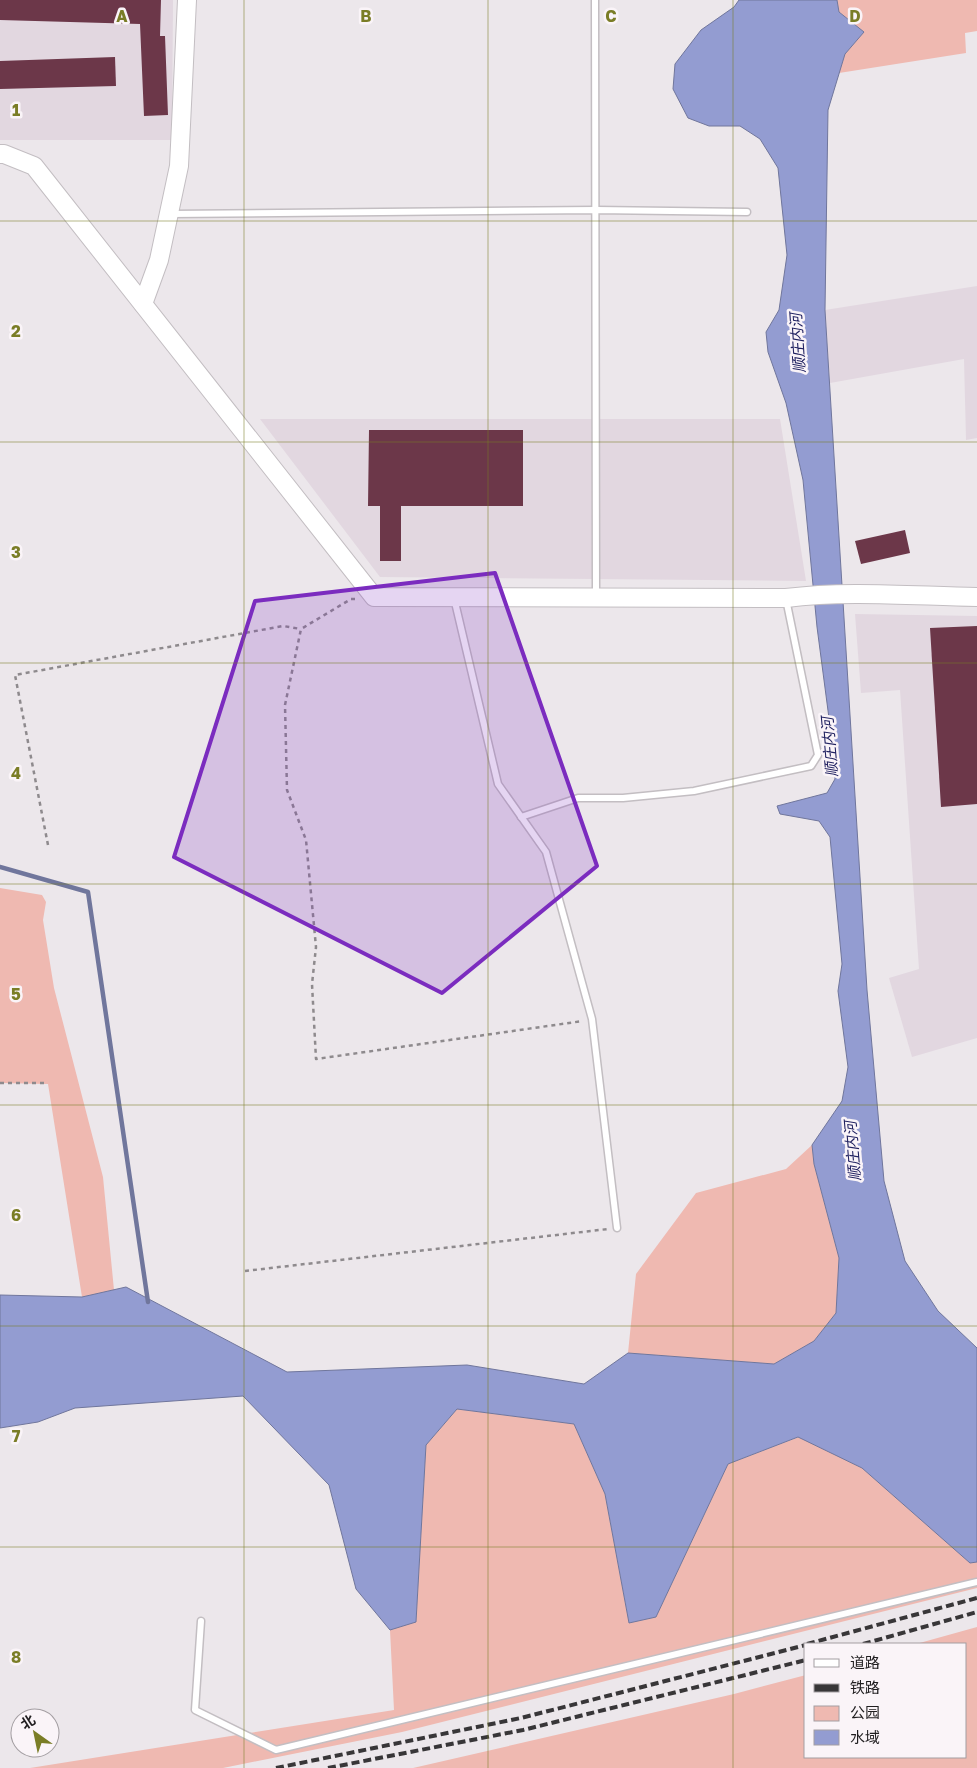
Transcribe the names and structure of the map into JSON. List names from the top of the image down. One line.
{"water":["顺庄内河"],"legend":["道路","铁路","公园","水域"],"north":"top left","grid":{"columns":["A","B","C","D"],"rows":["1","2","3","4","5","6","7","8"]}}
